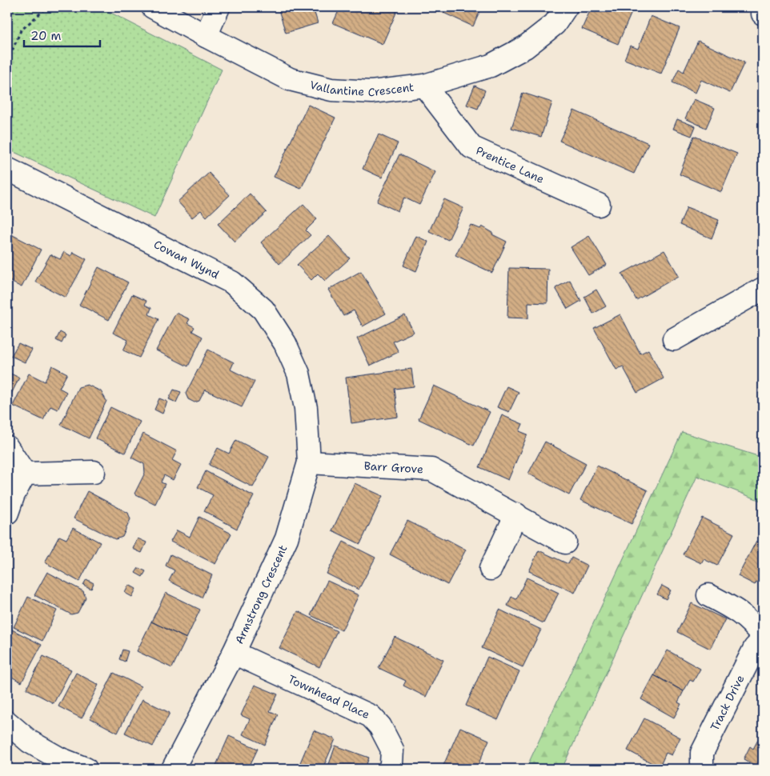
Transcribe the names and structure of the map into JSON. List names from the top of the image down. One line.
{"streets":{"street":["Vallantine Crescent","Prentice Lane","Cowan Wynd","Barr Grove","Armstrong Crescent","Townhead Place","Track Drive"]},"crossings":[["Vallantine Crescent","Prentice Lane"],["Cowan Wynd","Armstrong Crescent"],["Barr Grove","Armstrong Crescent"],["Armstrong Crescent","Townhead Place"]],"scale_bar":"20 m"}
